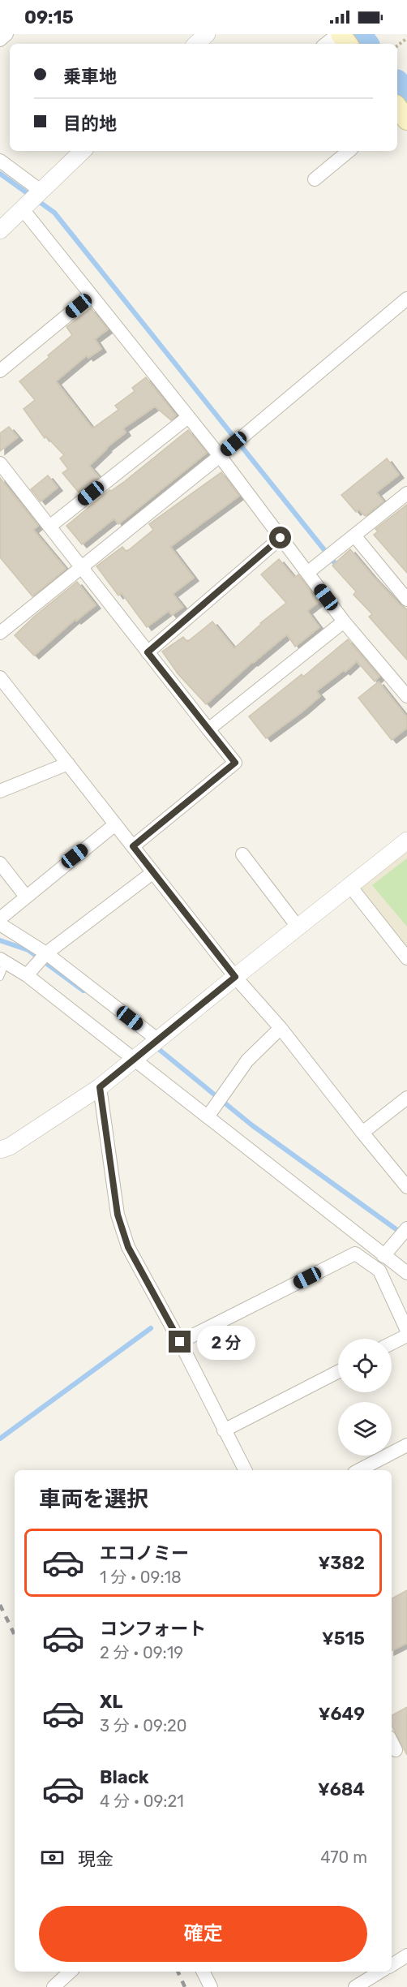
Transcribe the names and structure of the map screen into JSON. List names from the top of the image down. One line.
{"page":{"status":"09:15","banner":["乗車地","目的地"],"bubble":"2 分","heading":"車両を選択","list":[{"name":"エコノミー","note":"1 分 · 09:18","value":"¥382"},{"name":"コンフォート","note":"2 分 · 09:19","value":"¥515"},{"name":"XL","note":"3 分 · 09:20","value":"¥649"},{"name":"Black","note":"4 分 · 09:21","value":"¥684"}],"pay":["現金","470 m"],"buttons":"確定"}}
